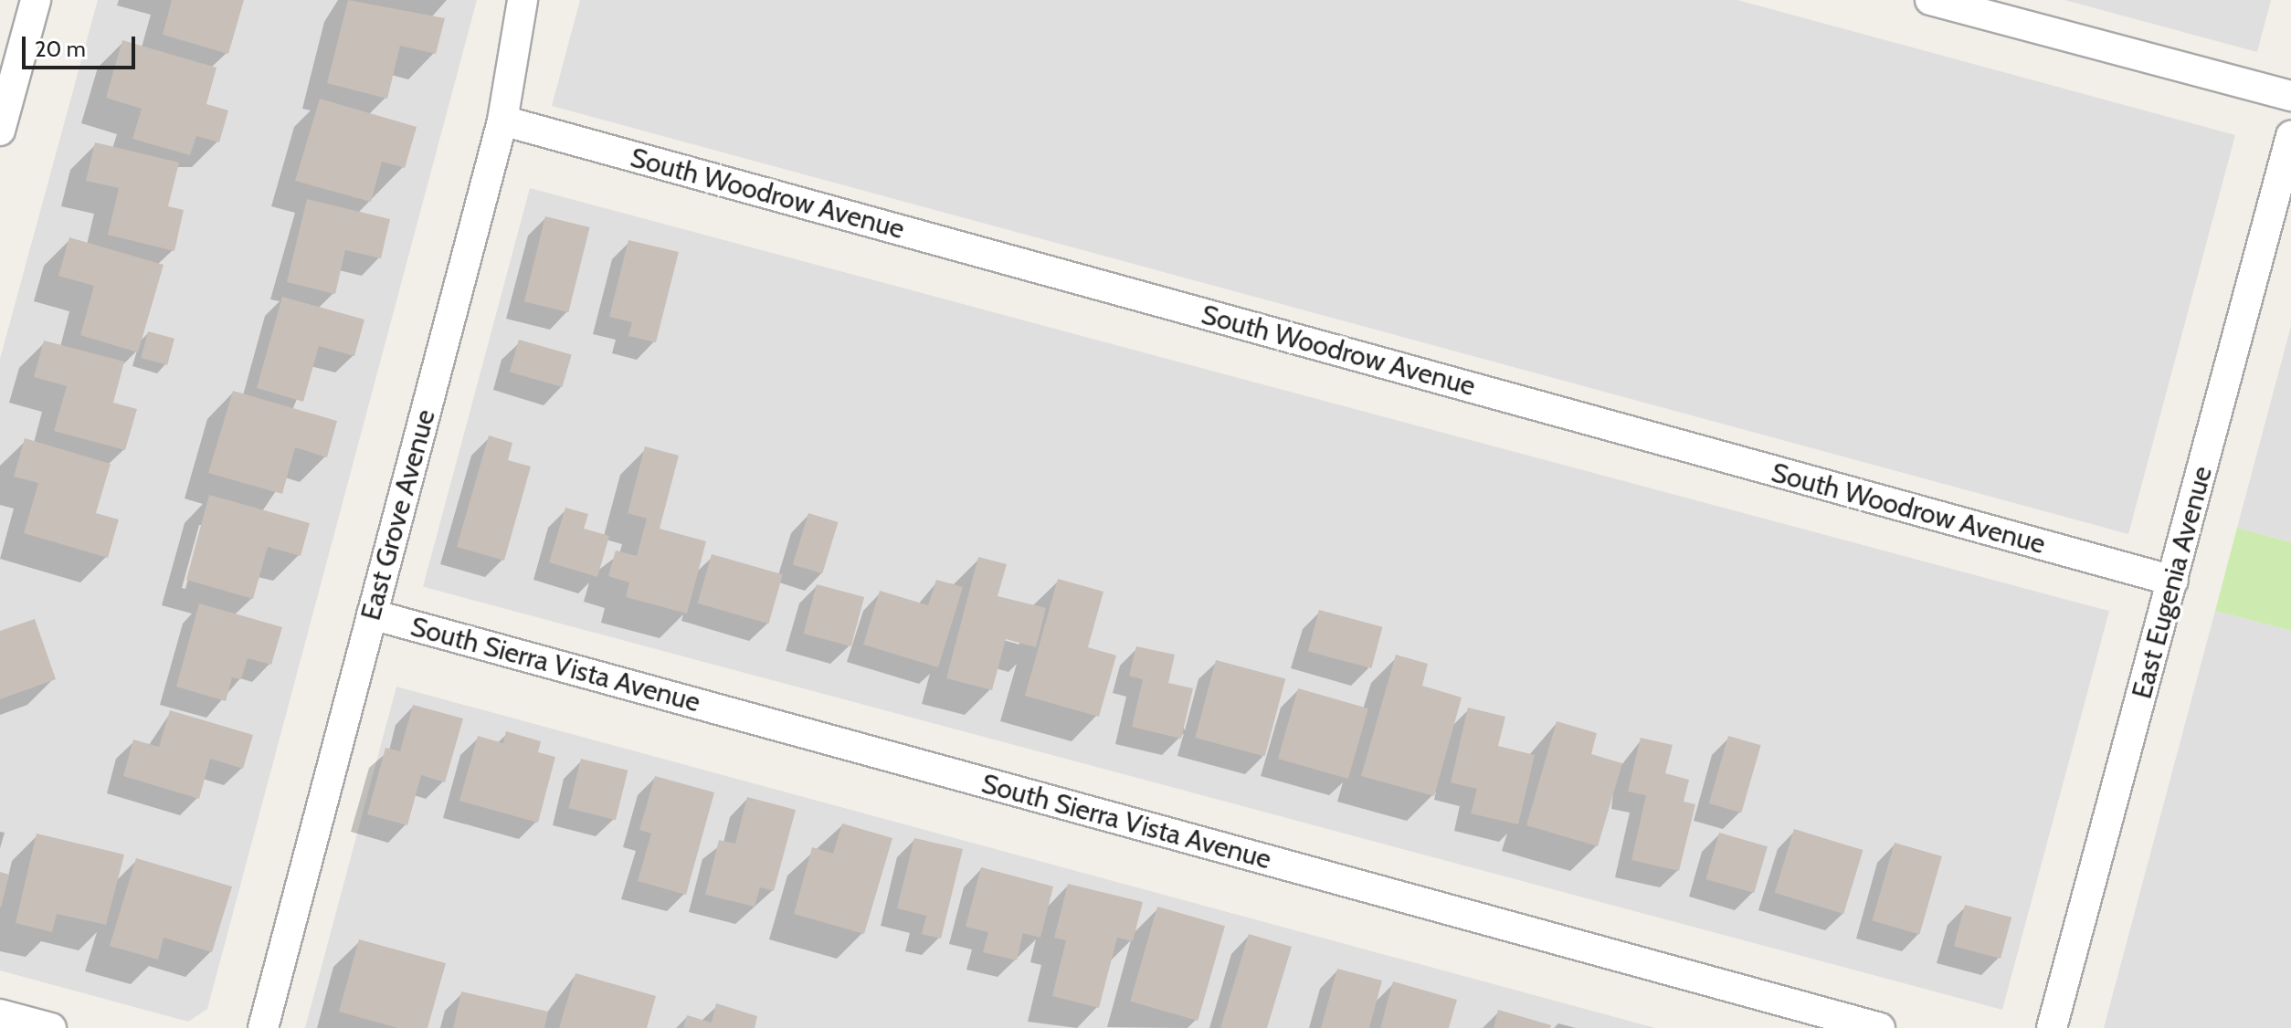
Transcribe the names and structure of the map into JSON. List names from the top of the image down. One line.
{"streets":{"street":["South Woodrow Avenue","East Grove Avenue","East Eugenia Avenue","South Sierra Vista Avenue"]},"crossings":[["South Woodrow Avenue","East Grove Avenue"],["South Woodrow Avenue","East Eugenia Avenue"],["East Grove Avenue","South Sierra Vista Avenue"]],"scale_bar":"20 m"}
